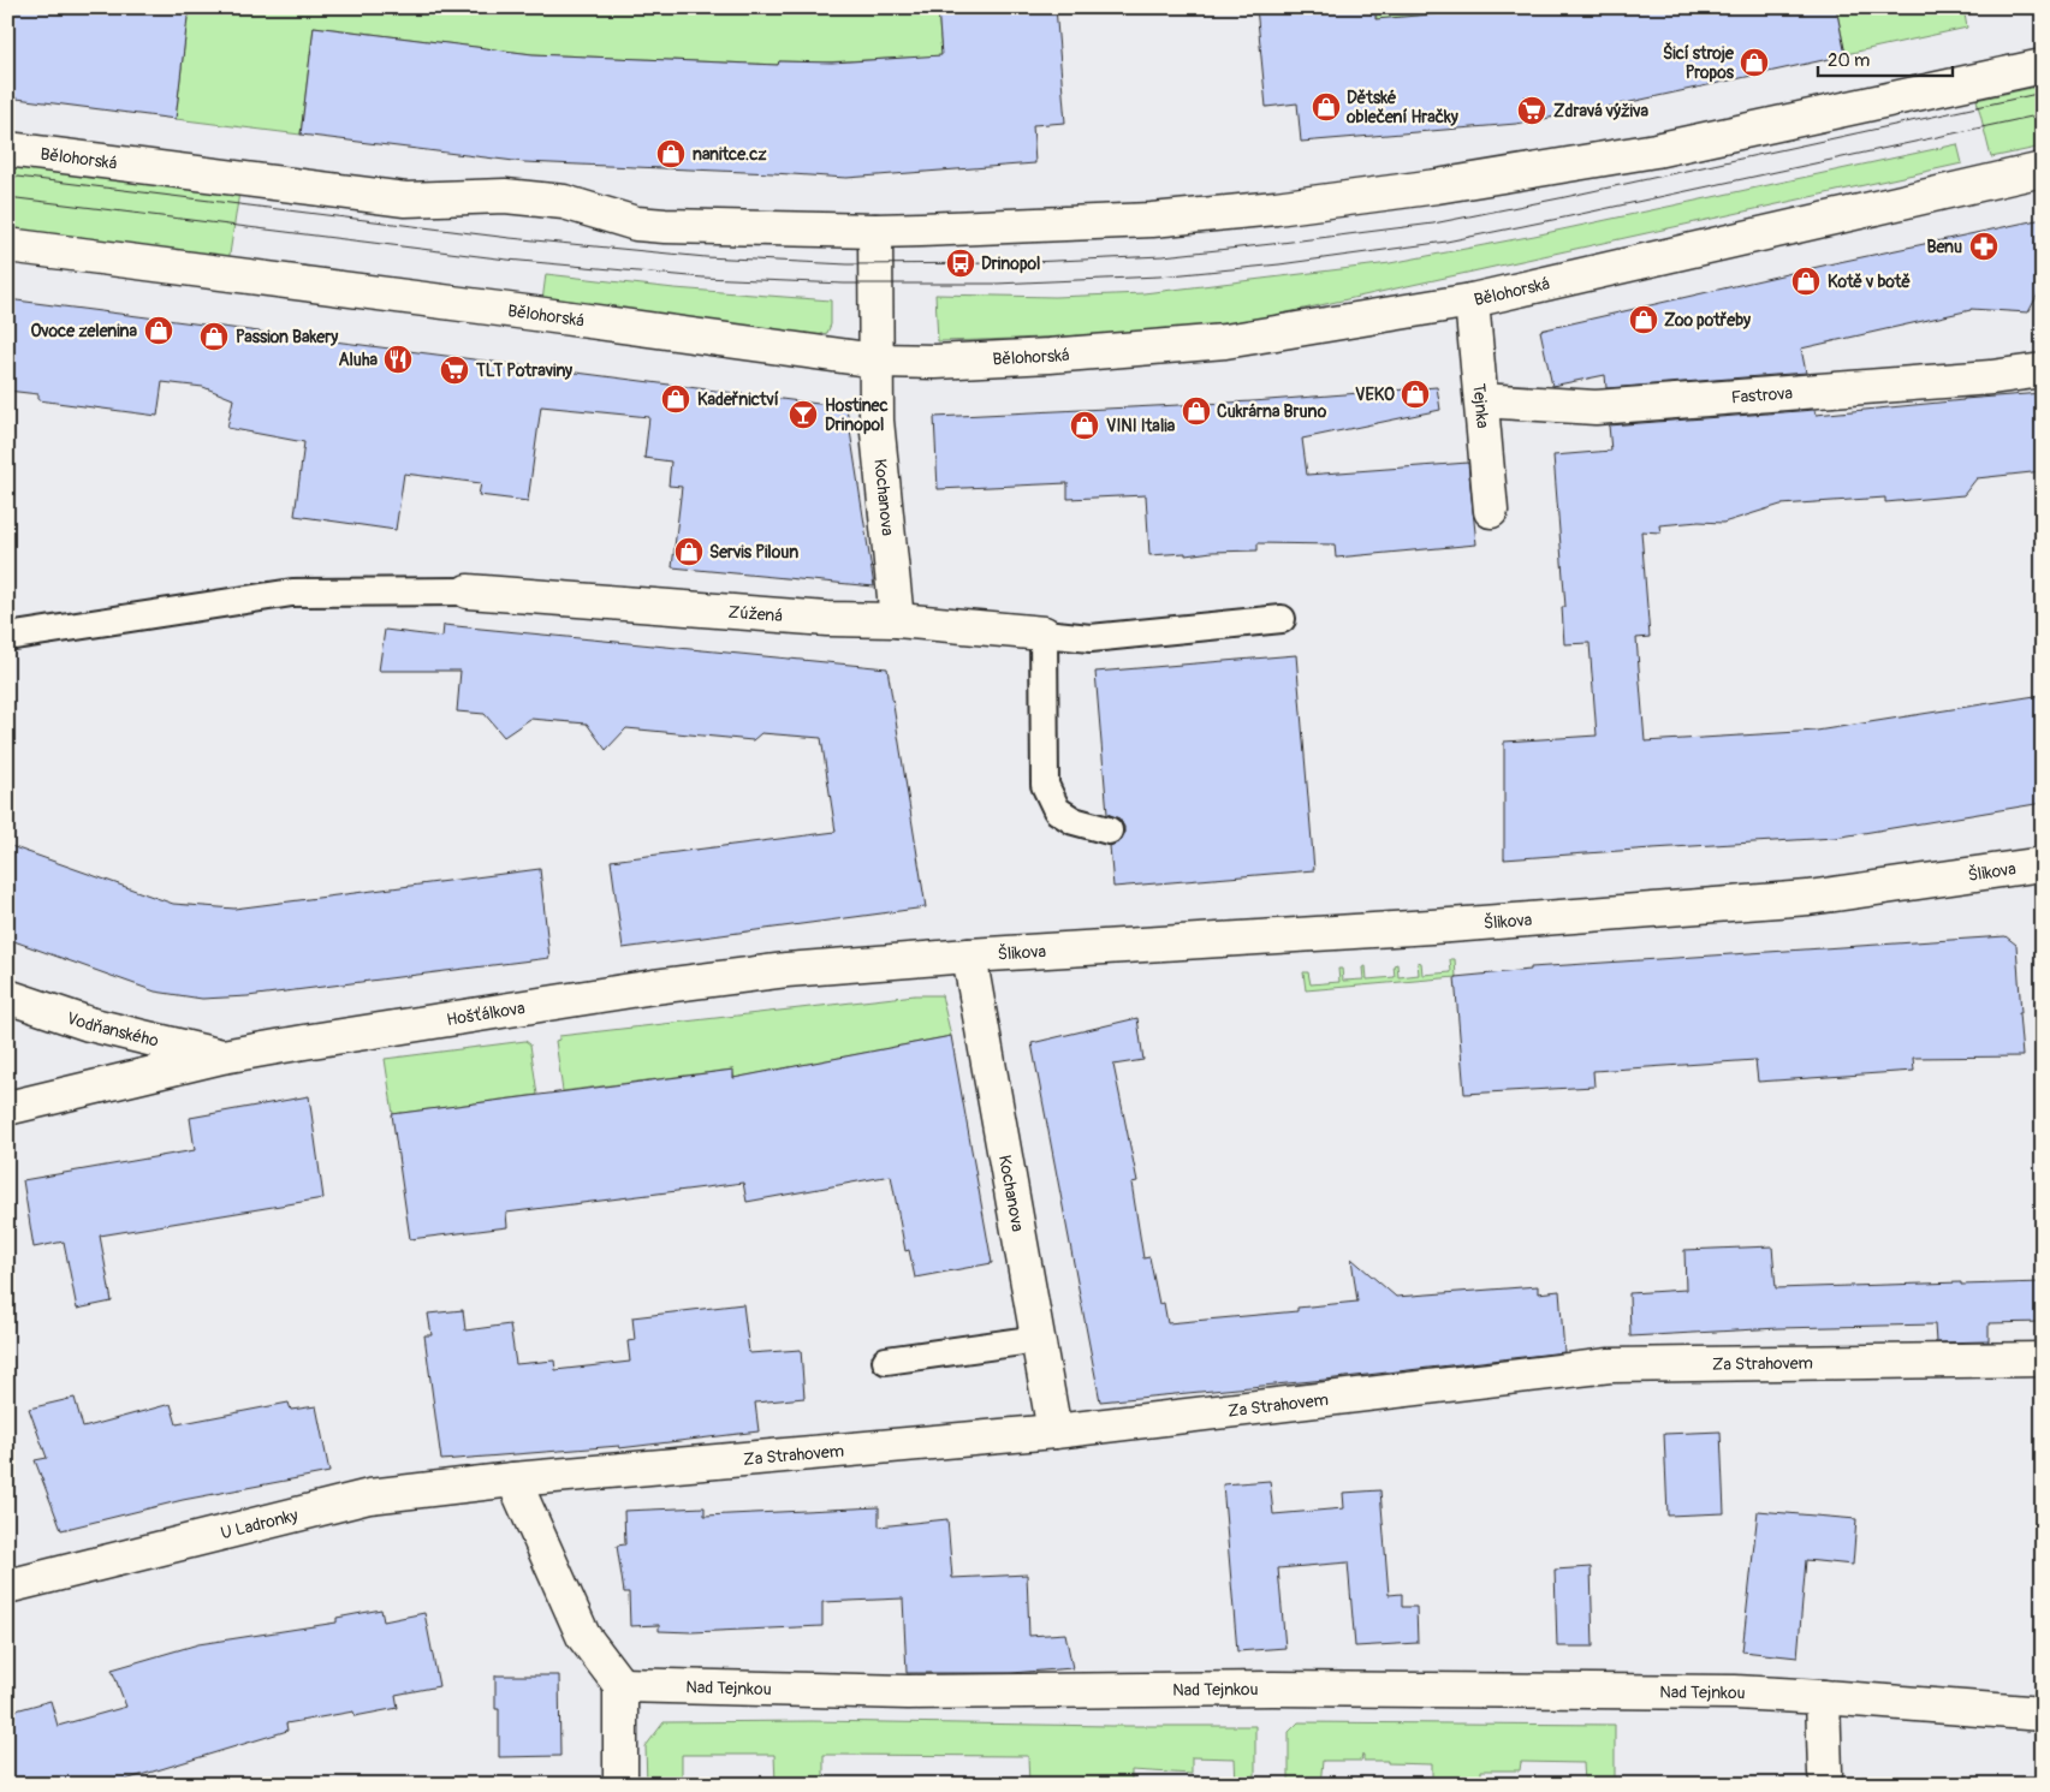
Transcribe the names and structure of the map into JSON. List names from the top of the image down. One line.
{"streets":{"street":["Bělohorská","Fastrova","Tejnka","Kochanova","Zúžená","Šlikova","Hošťálkova","Vodňanského","Za Strahovem","U Ladronky","Nad Tejnkou"]},"crossings":[["Bělohorská","Tejnka"],["Bělohorská","Kochanova"],["Fastrova","Tejnka"],["Kochanova","Zúžená"],["Kochanova","Šlikova"],["Kochanova","Hošťálkova"],["Kochanova","Za Strahovem"],["Šlikova","Hošťálkova"],["Hošťálkova","Vodňanského"],["Za Strahovem","U Ladronky"]],"places":{"shop":["Šicí stroje Propos","Dětské oblečení Hračky","nanitce.cz","Kotě v botě","Zoo potřeby","Ovoce zelenina","Passion Bakery","VEKO","Kadeřnictví","Cukrárna Bruno","VINI Italia","Servis Piloun"],"supermarket":["Zdravá výživa","TLT Potraviny"],"pharmacy":["Benu"],"bus stop":["Drinopol"],"restaurant":["Aluha"],"bar":["Hostinec Drinopol"]},"scale_bar":"20 m"}
